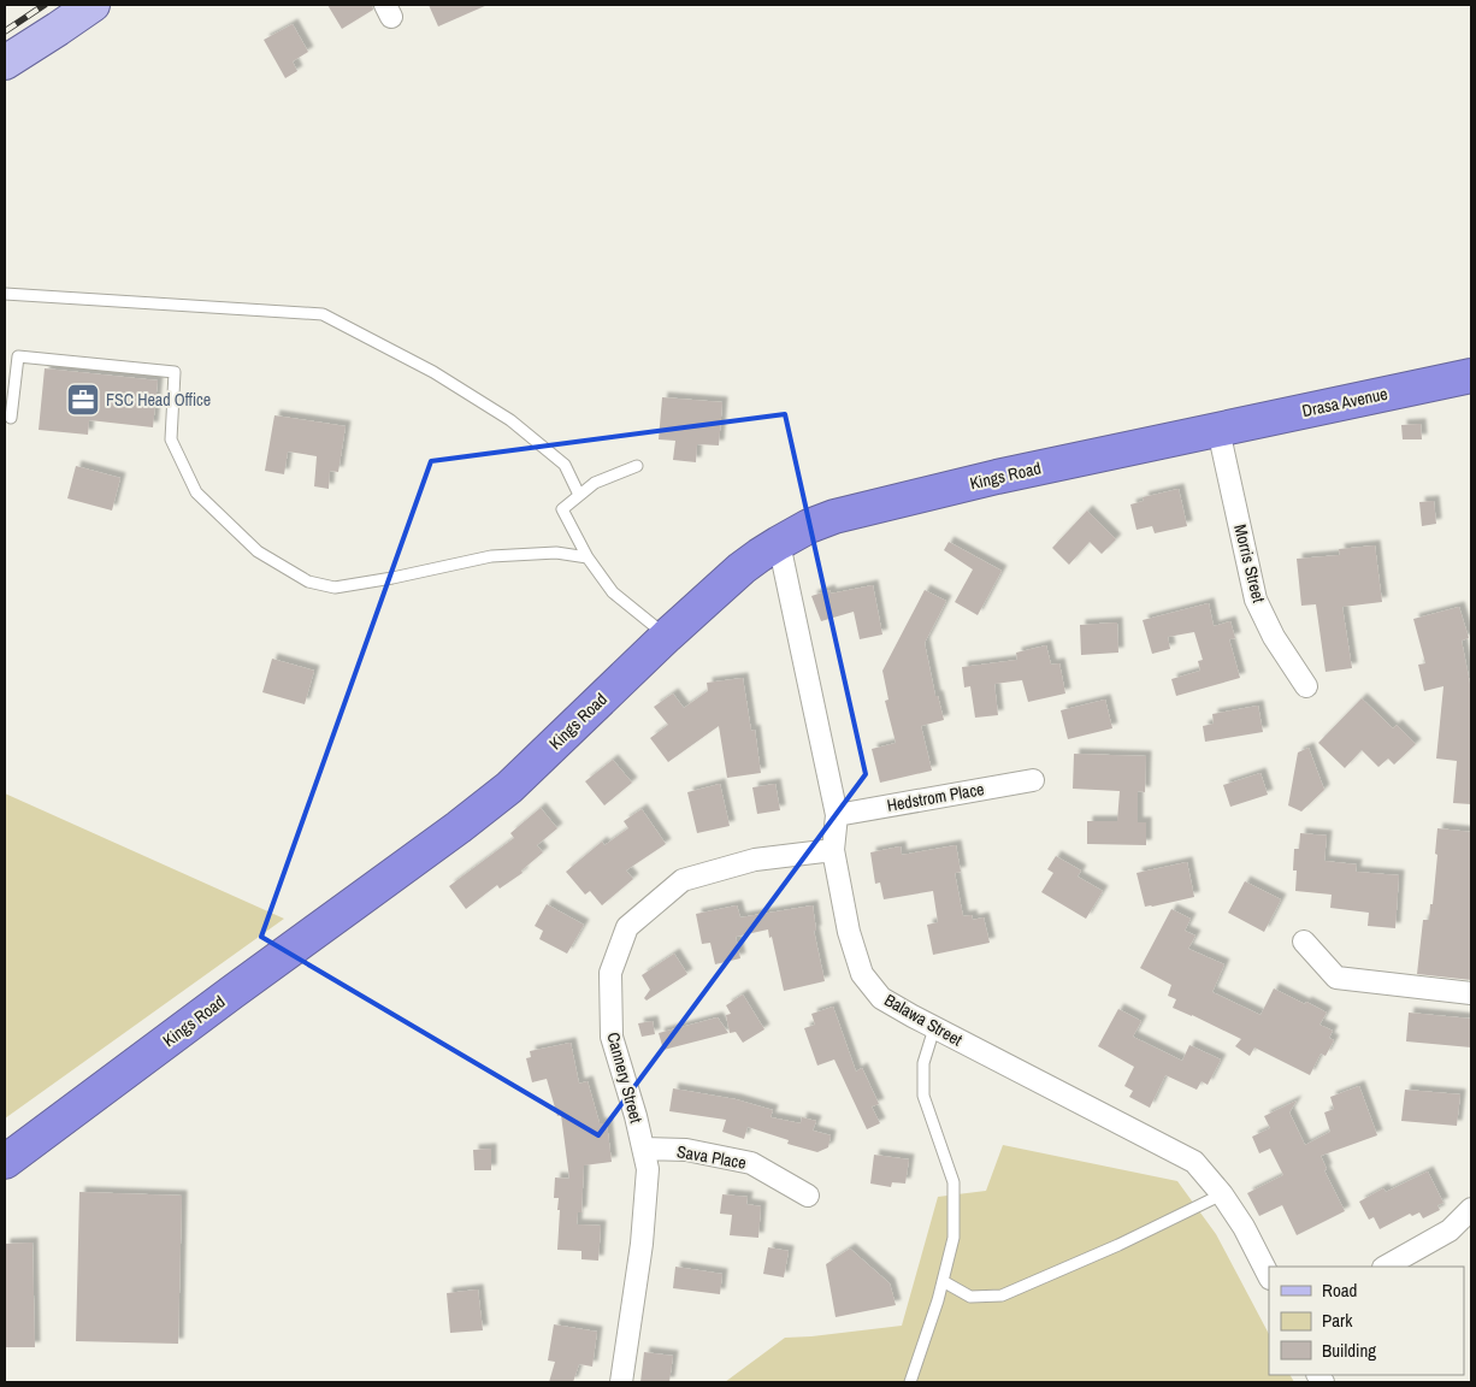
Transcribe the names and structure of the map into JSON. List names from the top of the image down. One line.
{"streets":{"highway":["Drasa Avenue","Kings Road"],"street":["Morris Street","Hedstrom Place","Balawa Street","Cannery Street","Sava Place"]},"crossings":[["Drasa Avenue","Kings Road"],["Drasa Avenue","Morris Street"],["Kings Road","Morris Street"],["Kings Road","Balawa Street"],["Hedstrom Place","Balawa Street"],["Balawa Street","Cannery Street"],["Cannery Street","Sava Place"]],"places":{"office":["FSC Head Office"]},"legend":["Road","Park","Building"]}
